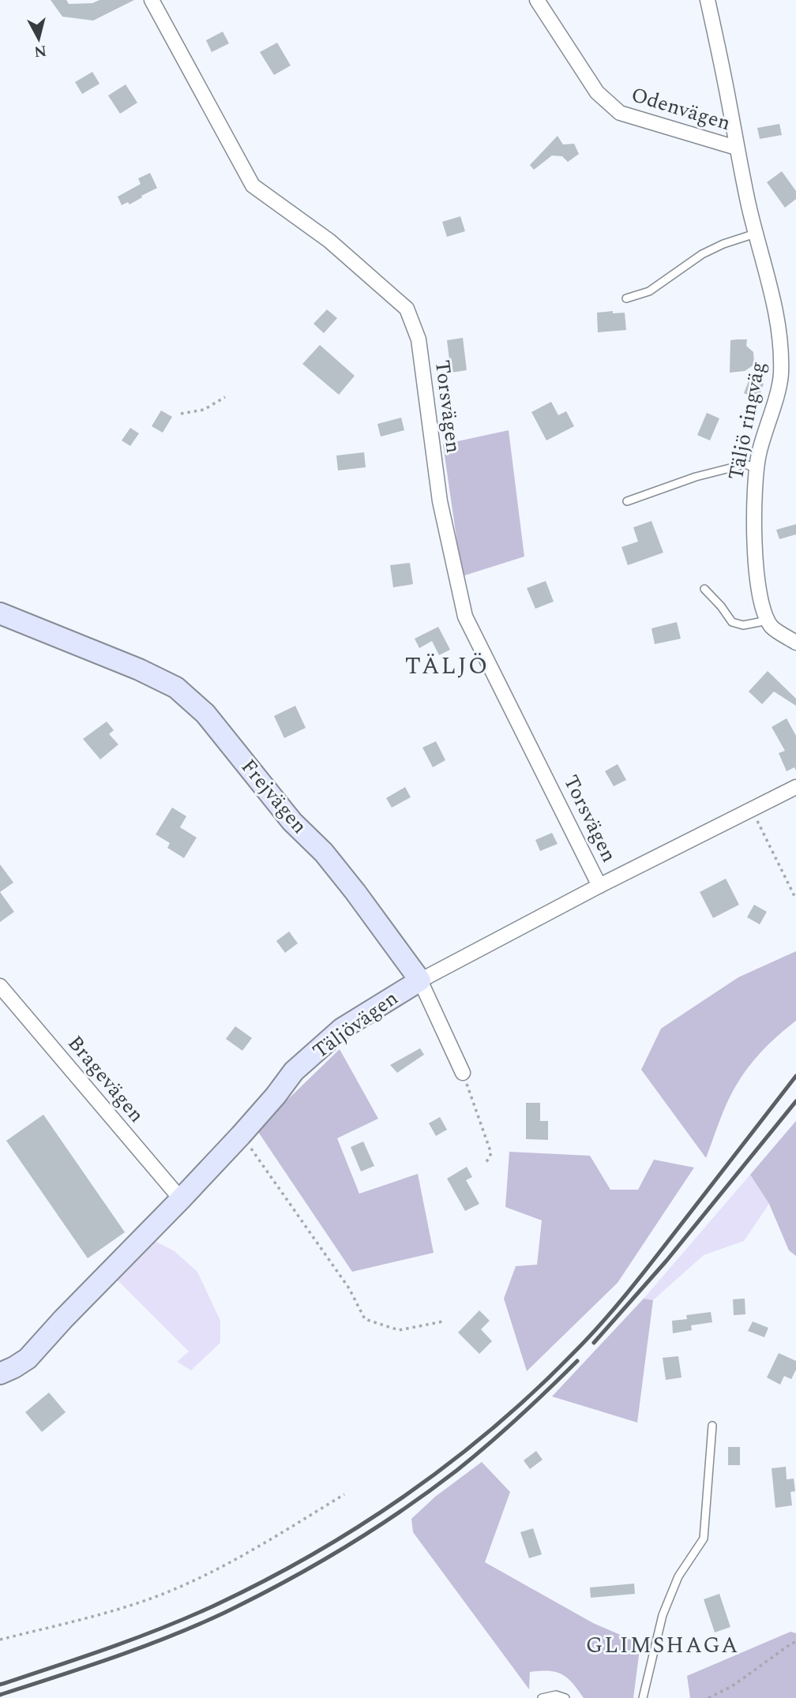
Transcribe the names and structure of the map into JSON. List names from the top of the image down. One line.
{"streets":{"street":["Odenvägen","Torsvägen","Täljö ringväg","Frejvägen","Täljövägen","Bragevägen"]},"crossings":[["Odenvägen","Täljö ringväg"],["Torsvägen","Täljövägen"],["Frejvägen","Täljövägen"],["Täljövägen","Bragevägen"]],"districts":["TÄLJÖ","GLIMSHAGA"],"north":"bottom"}
